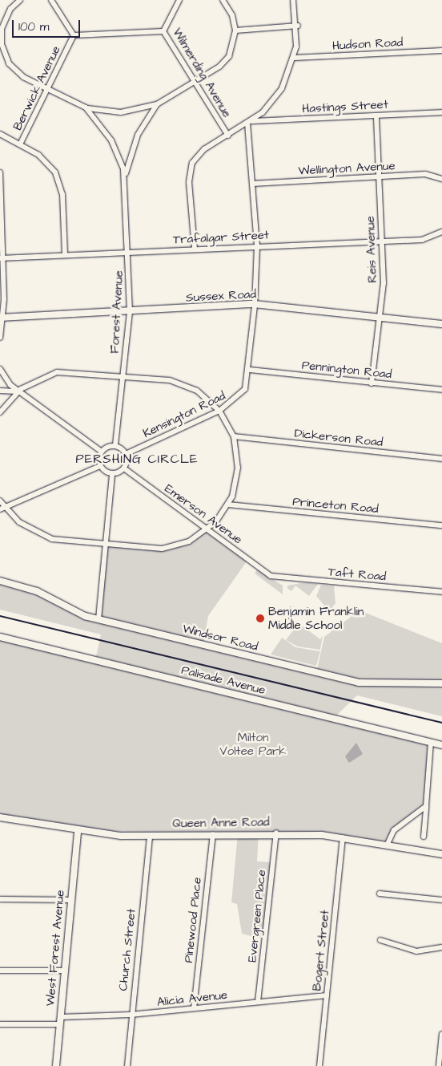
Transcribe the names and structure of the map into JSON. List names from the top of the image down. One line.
{"streets":{"street":["Hudson Road","Wilmerding Avenue","Berwick Avenue","Hastings Street","Wellington Avenue","Trafalgar Street","Reis Avenue","Sussex Road","Forest Avenue","Pennington Road","Kensington Road","Dickerson Road","Princeton Road","Emerson Avenue","Taft Road","Windsor Road","Palisade Avenue","Queen Anne Road","Evergreen Place","Pinewood Place","West Forest Avenue","Church Street","Bogert Street","Alicia Avenue"]},"crossings":[["Hastings Street","Reis Avenue"],["Hastings Street","Kensington Road"],["Wellington Avenue","Reis Avenue"],["Wellington Avenue","Kensington Road"],["Trafalgar Street","Reis Avenue"],["Trafalgar Street","Forest Avenue"],["Trafalgar Street","Kensington Road"],["Reis Avenue","Sussex Road"],["Reis Avenue","Pennington Road"],["Sussex Road","Forest Avenue"],["Sussex Road","Kensington Road"],["Forest Avenue","Kensington Road"],["Forest Avenue","Emerson Avenue"],["Pennington Road","Kensington Road"],["Kensington Road","Emerson Avenue"],["Emerson Avenue","Taft Road"],["Queen Anne Road","Evergreen Place"],["Queen Anne Road","Pinewood Place"],["Queen Anne Road","West Forest Avenue"],["Queen Anne Road","Church Street"],["Queen Anne Road","Bogert Street"],["Evergreen Place","Alicia Avenue"],["Pinewood Place","Alicia Avenue"],["West Forest Avenue","Alicia Avenue"],["Church Street","Alicia Avenue"],["Bogert Street","Alicia Avenue"]],"districts":["PERSHING CIRCLE"],"parks":["Milton Voltee Park"],"places":["Benjamin Franklin Middle School"],"scale_bar":"100 m"}
